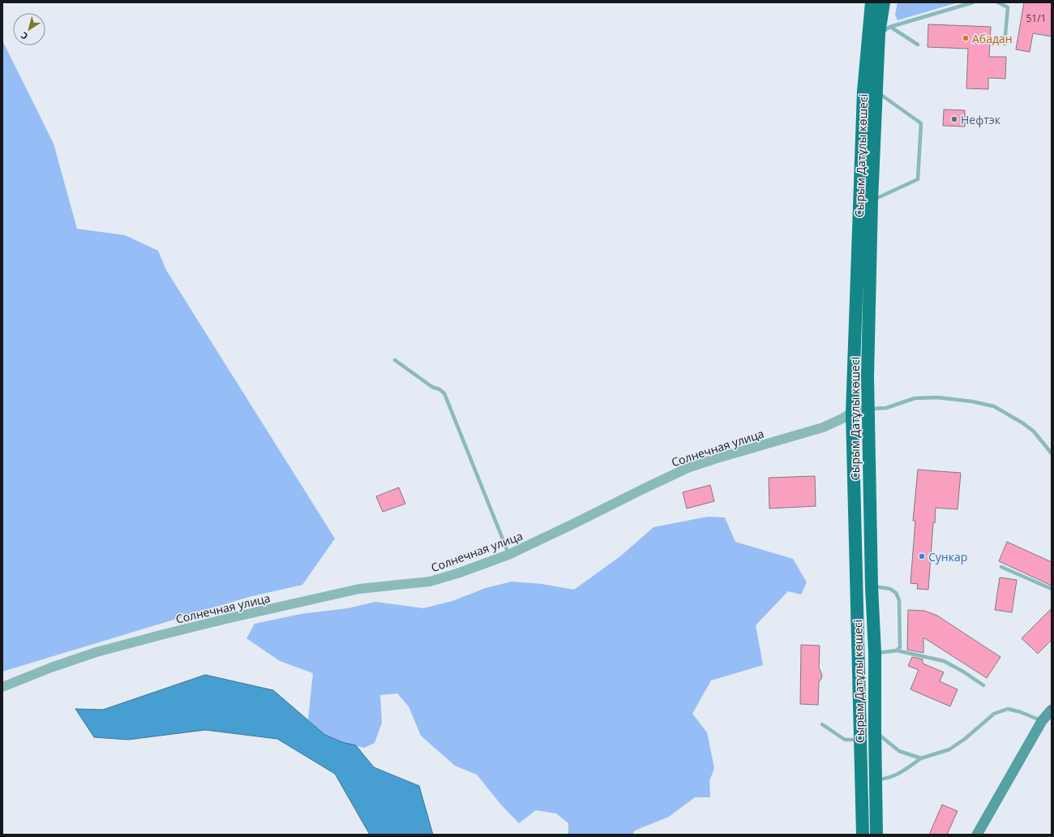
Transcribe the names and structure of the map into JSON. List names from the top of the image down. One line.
{"streets":{"highway":["Сырым Датұлы көшесі"],"street":["Солнечная улица"]},"crossings":[["Сырым Датұлы көшесі","Солнечная улица"]],"places":["Абадан","Нефтэк","Сункар"],"house_numbers":["51/1"],"north":"bottom left"}
